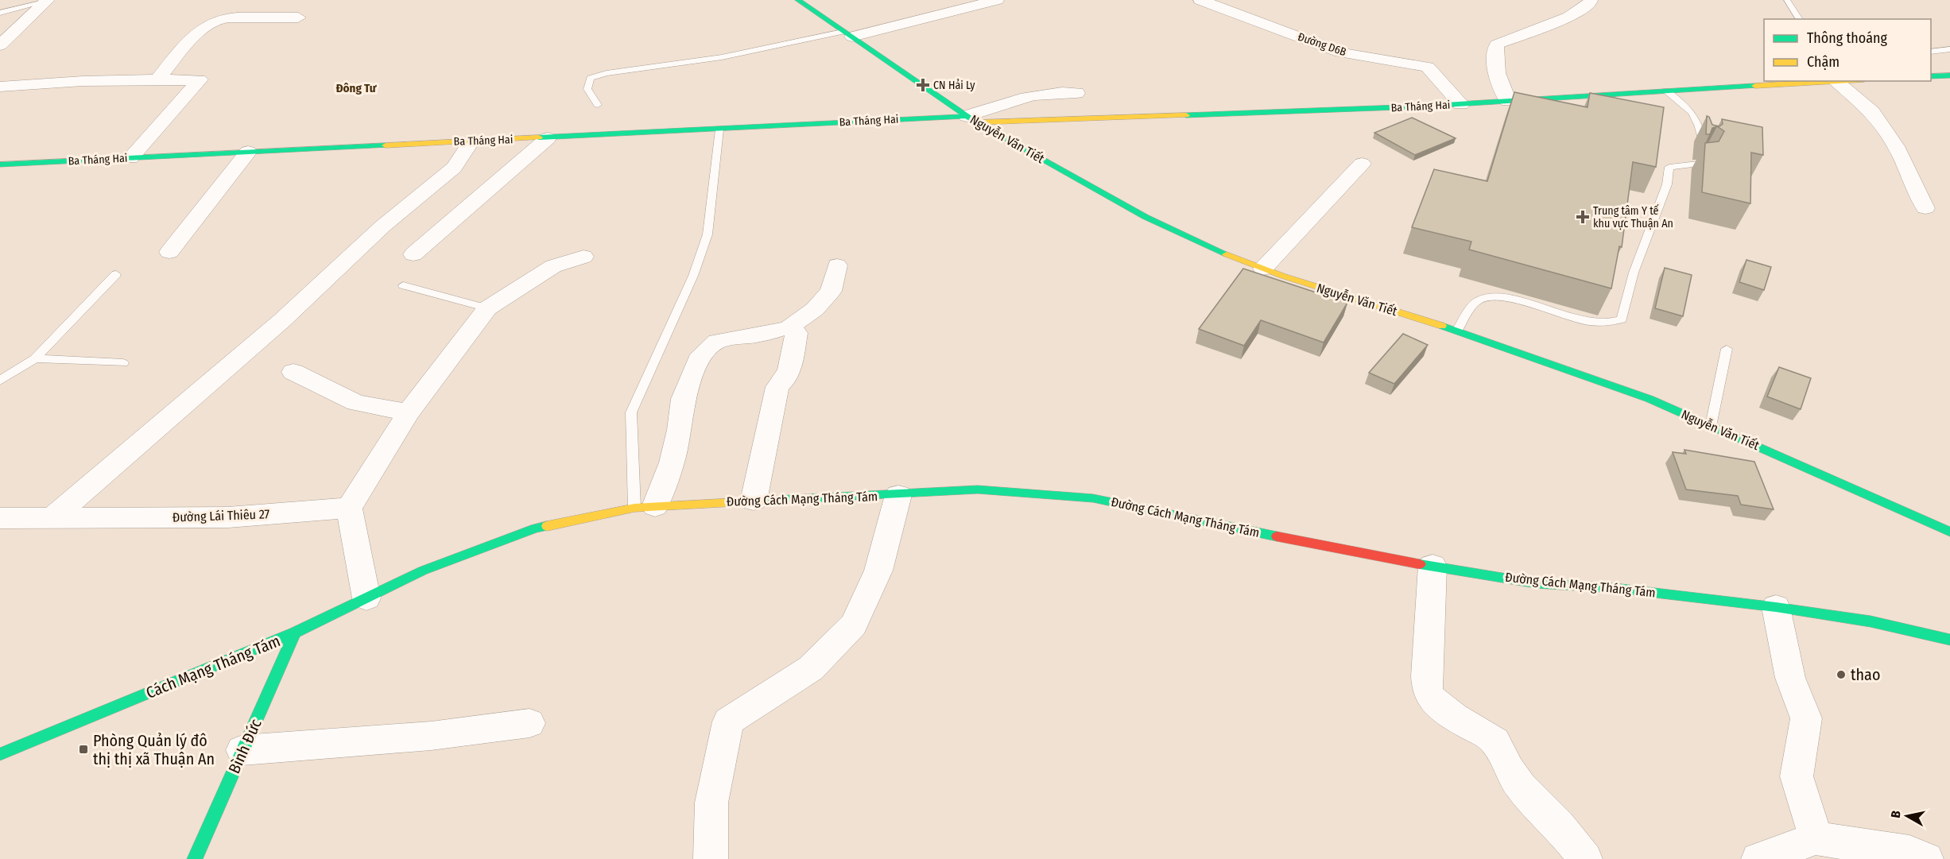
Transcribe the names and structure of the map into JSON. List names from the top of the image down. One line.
{"streets":{"street":["Đường D6B","Ba Tháng Hai","Nguyễn Văn Tiết","Đường Cách Mạng Tháng Tám","Đường Lái Thiêu 27","Cách Mạng Tháng Tám","Bình Đức"]},"crossings":[["Đường D6B","Ba Tháng Hai"],["Ba Tháng Hai","Nguyễn Văn Tiết"],["Đường Cách Mạng Tháng Tám","Cách Mạng Tháng Tám"],["Cách Mạng Tháng Tám","Bình Đức"]],"districts":["Đông Tư"],"places":{"health":["CN Hải Ly","Trung tâm Y tế khu vực Thuận An"],"other":["thao"],"transit":["Phòng Quản lý đô thị thị xã Thuận An"]},"legend":["Thông thoáng","Chậm"],"north":"left"}
